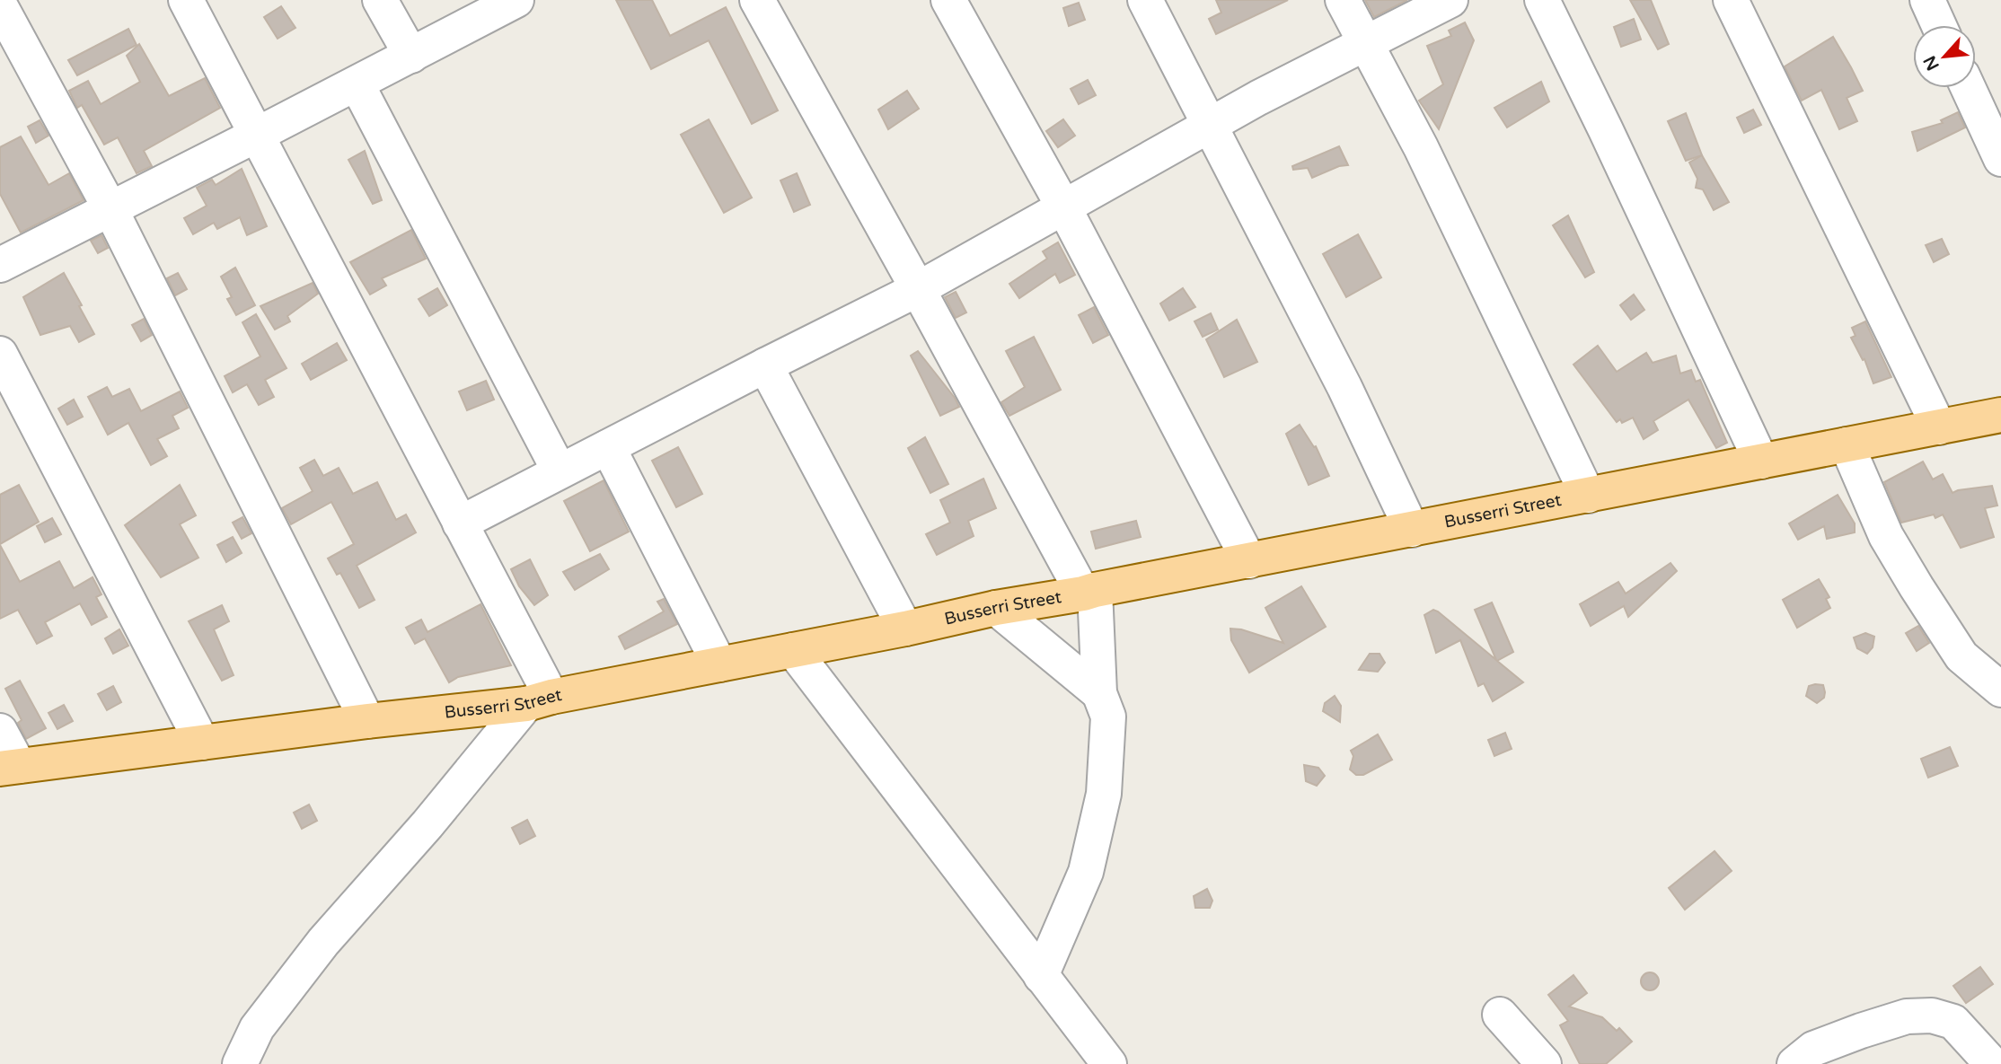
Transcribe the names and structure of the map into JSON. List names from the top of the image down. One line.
{"streets":{"main road":["Busserri Street"]},"north":"bottom left"}
